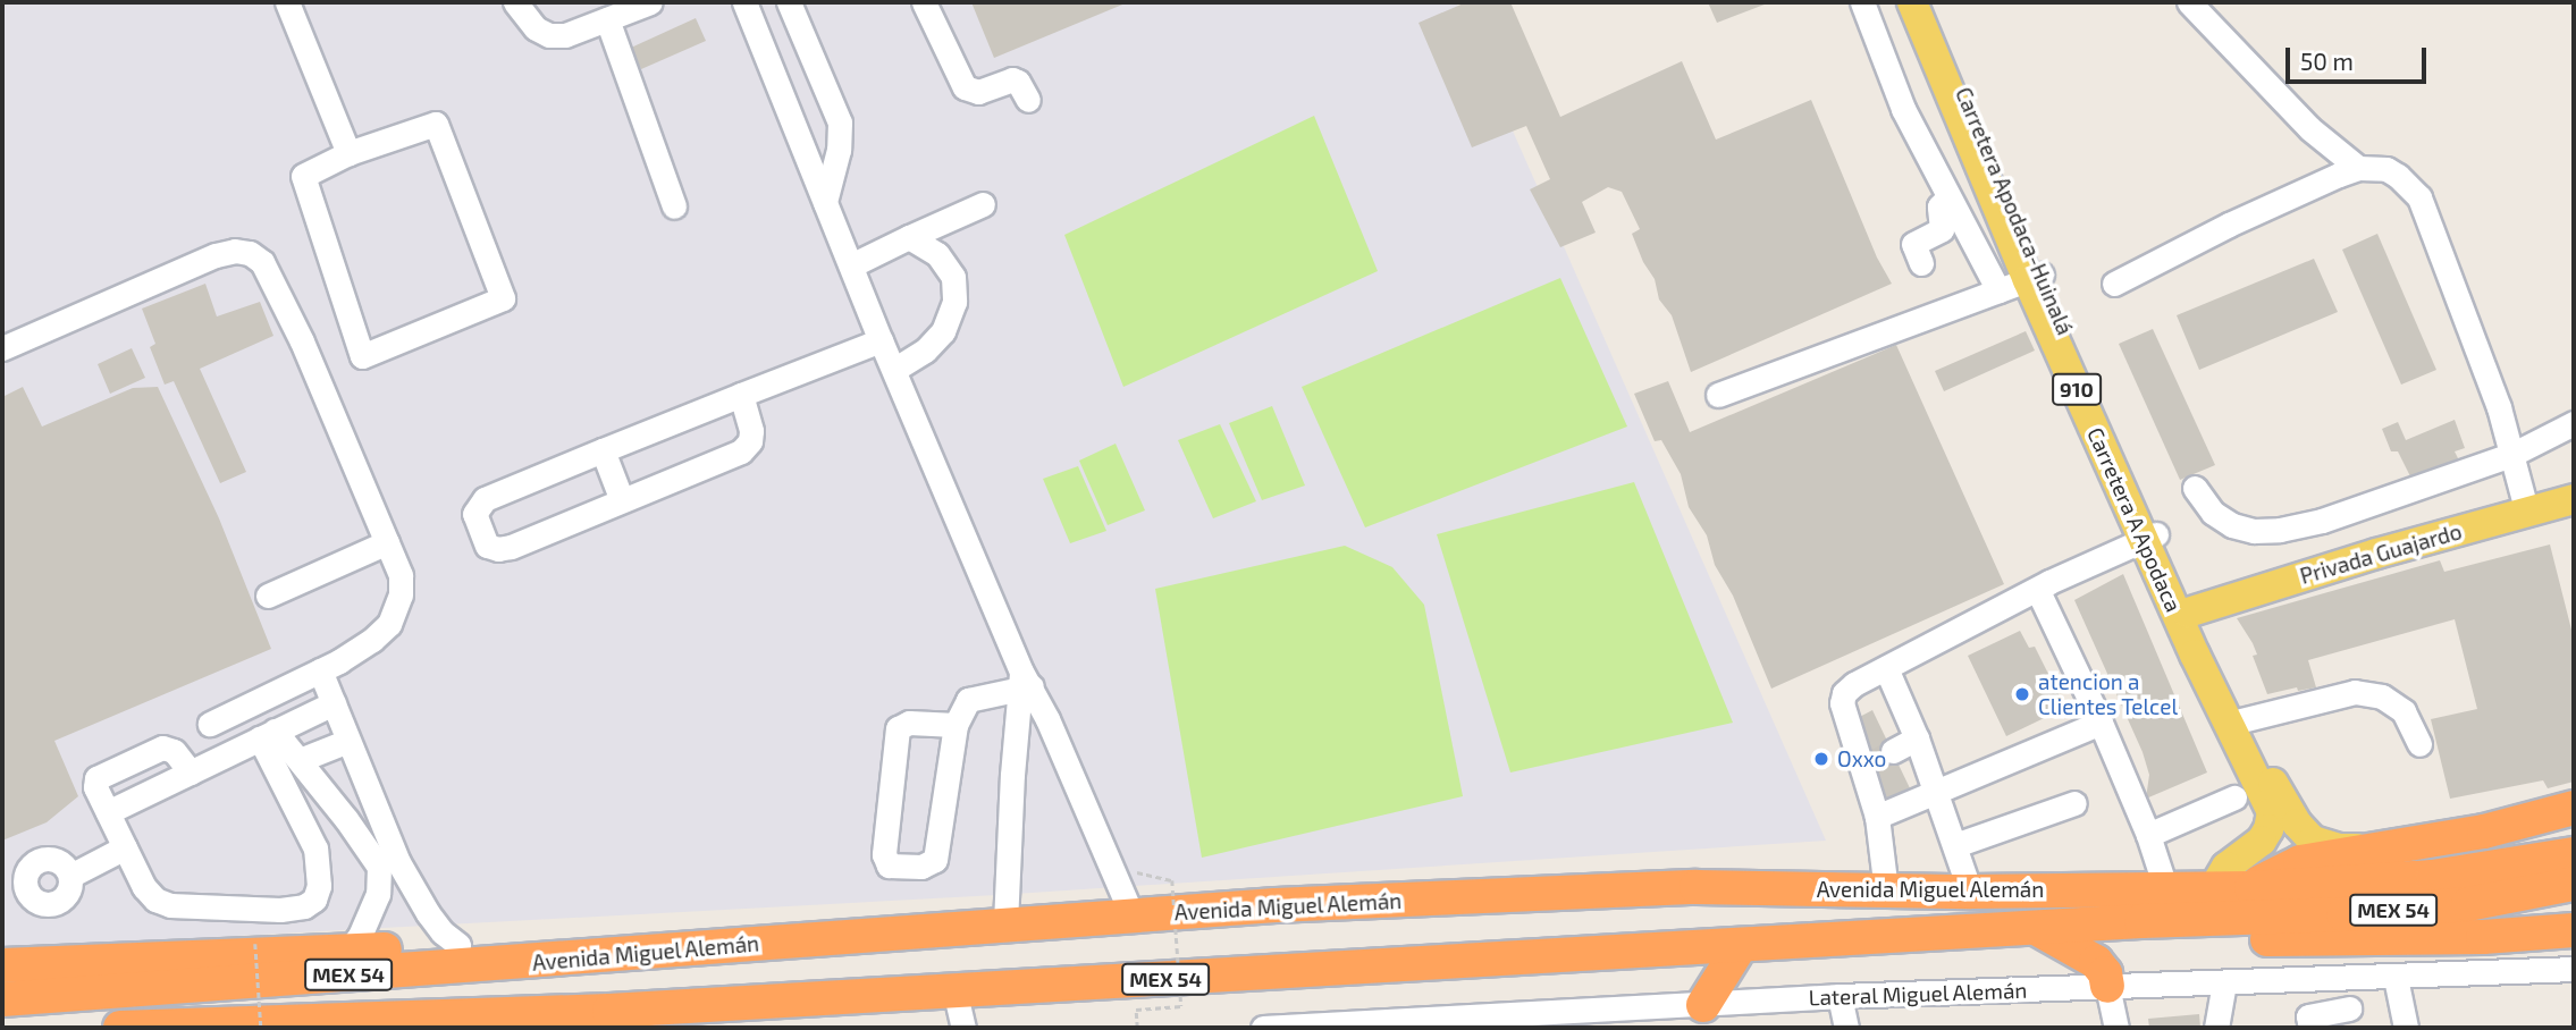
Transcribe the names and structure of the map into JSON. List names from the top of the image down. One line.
{"streets":{"highway":["Avenida Miguel Alemán","MEX 54"],"main road":["Carretera Apodaca-Huinalá","910","Carretera A Apodaca","Privada Guajardo"],"street":["Lateral Miguel Alemán"]},"crossings":[["Carretera Apodaca-Huinalá","910"],["Carretera Apodaca-Huinalá","Carretera A Apodaca"],["Carretera Apodaca-Huinalá","Privada Guajardo"],["910","Carretera A Apodaca"],["910","Avenida Miguel Alemán"]],"places":["atencion a Clientes Telcel","Oxxo"],"scale_bar":"50 m"}
